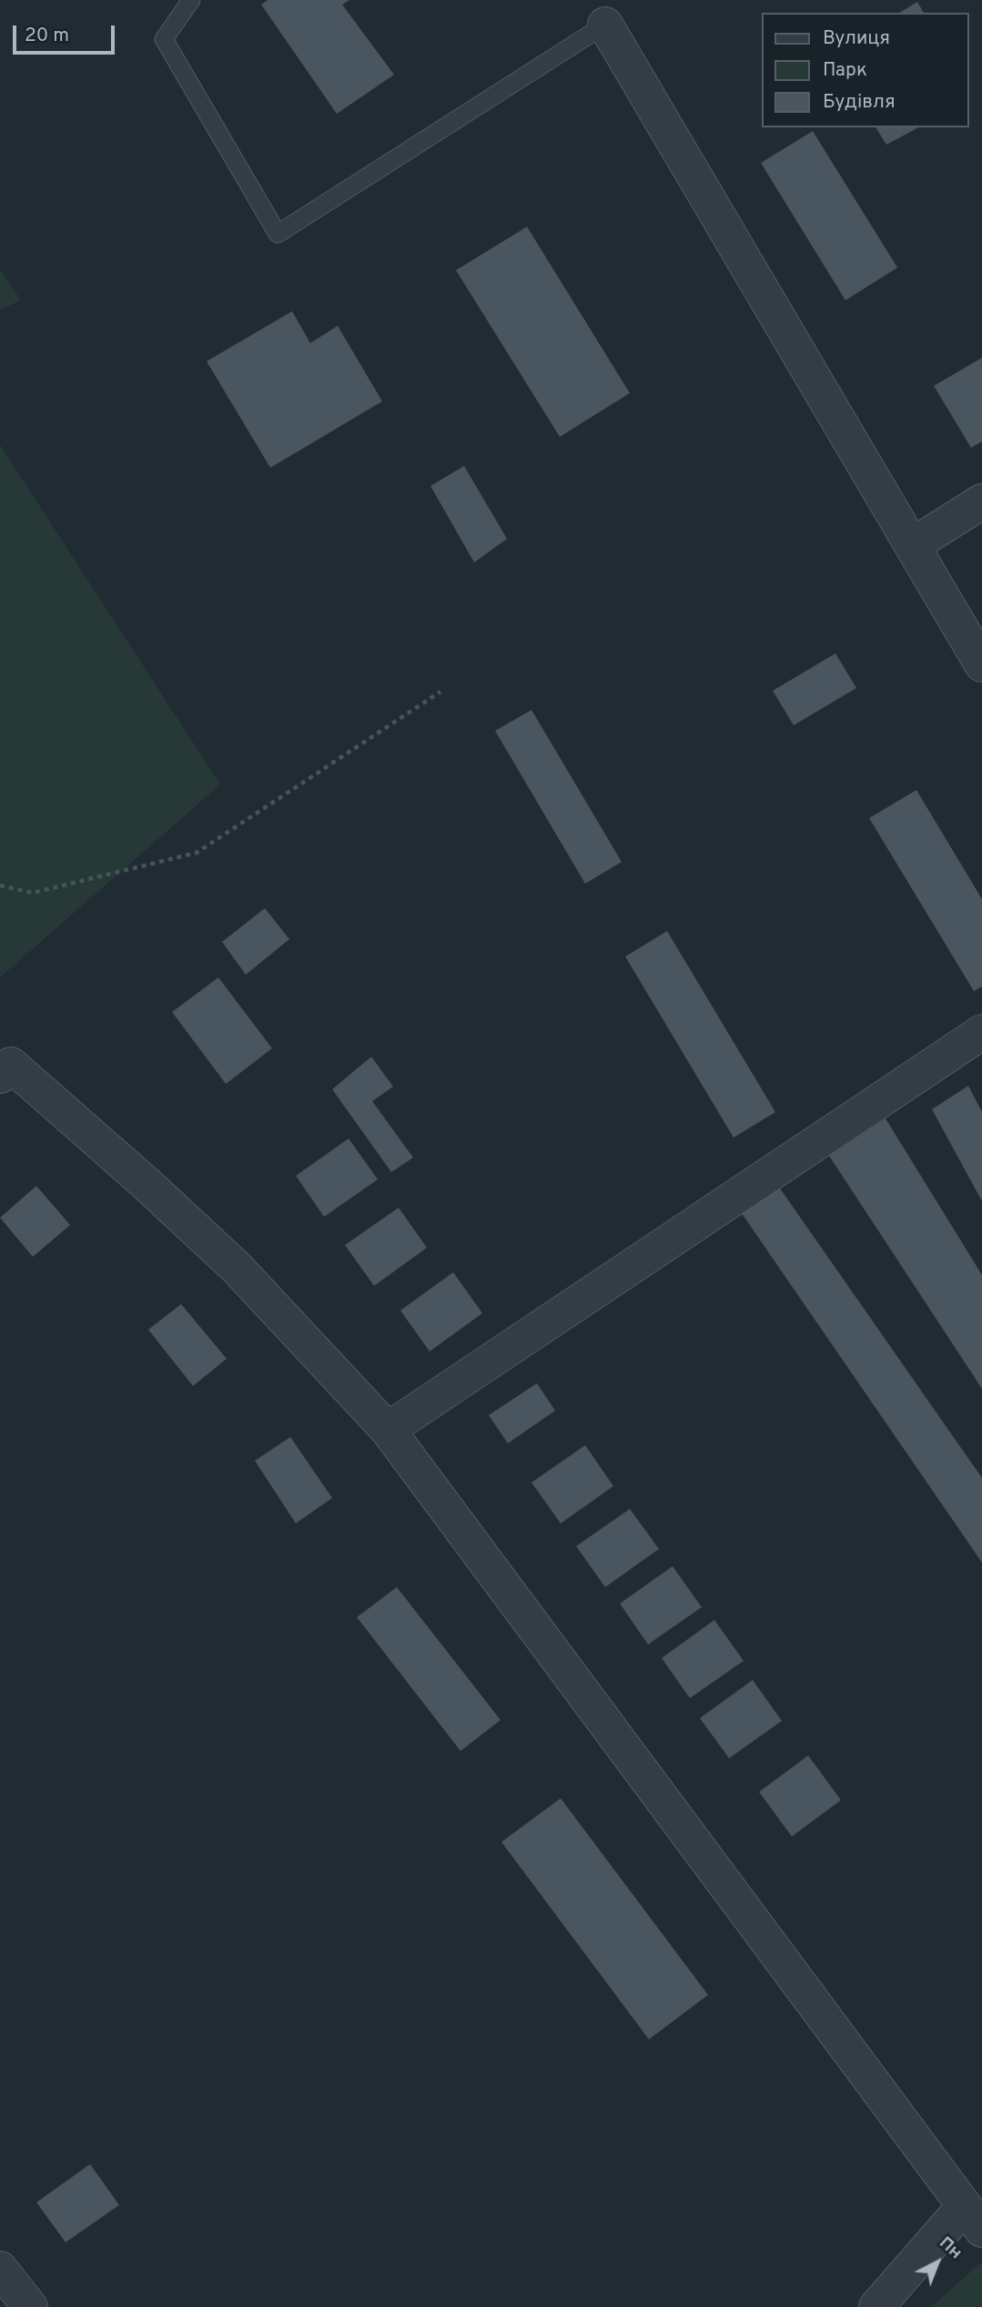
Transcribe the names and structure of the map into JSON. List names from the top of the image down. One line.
{"legend":["Вулиця","Парк","Будівля"],"scale_bar":"20 m","north":"top right"}
